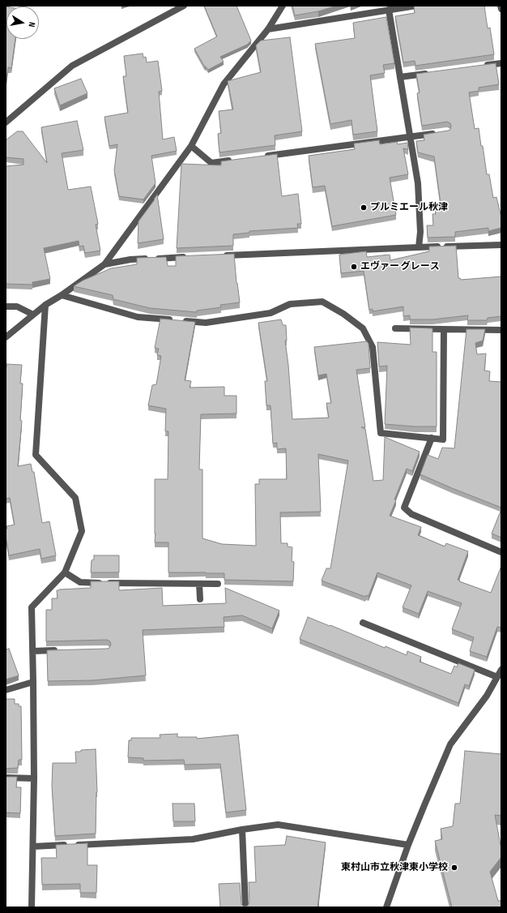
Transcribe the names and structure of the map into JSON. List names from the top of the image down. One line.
{"places":["プルミエール秋津","エヴァー グレース","東村山市立秋津東小学校"],"north":"right"}
